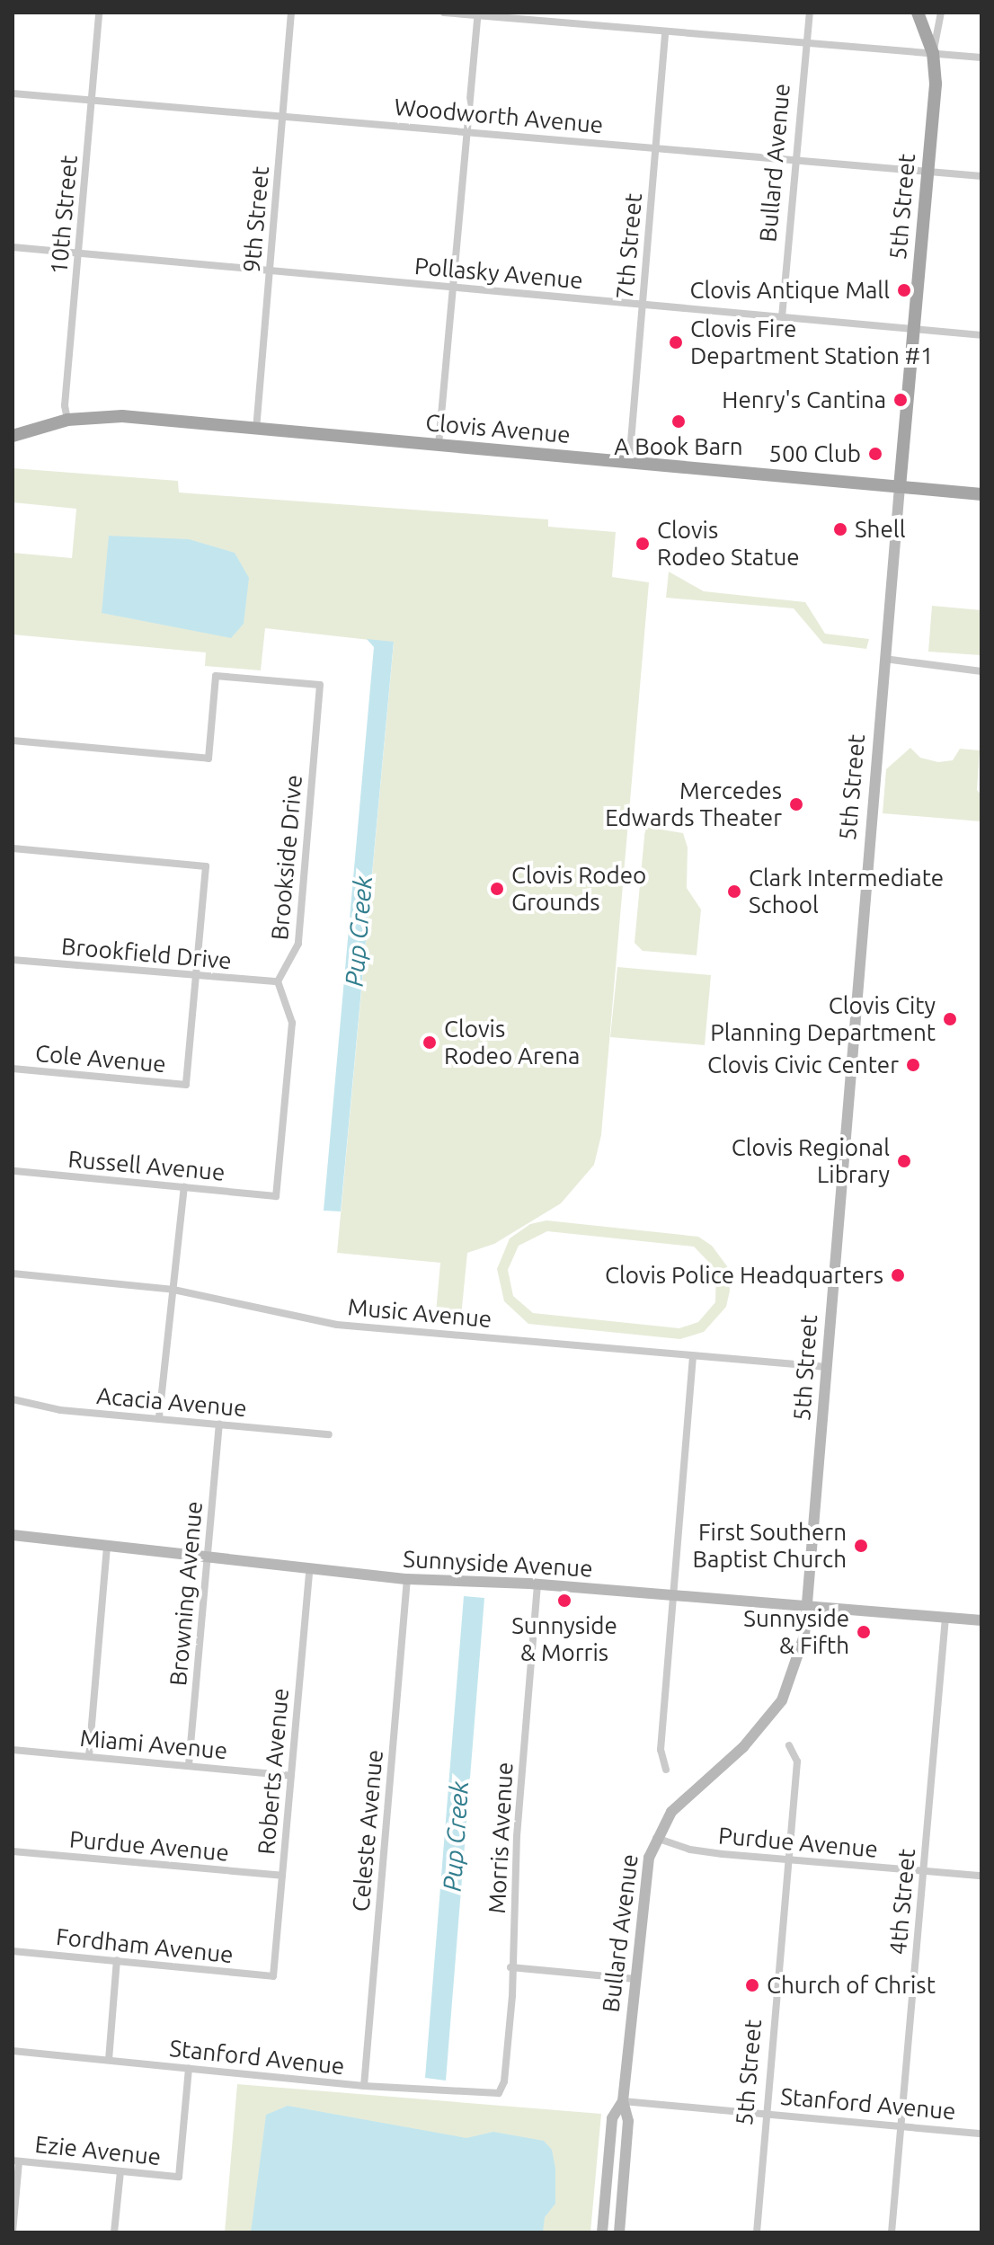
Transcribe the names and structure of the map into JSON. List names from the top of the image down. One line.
{"streets":{"main road":["Bullard Avenue","5th Street","Clovis Avenue","Sunnyside Avenue"],"street":["Woodworth Avenue","10th Street","9th Street","7th Street","Pollasky Avenue","Brookside Drive","Brookfield Drive","Cole Avenue","Russell Avenue","Music Avenue","Acacia Avenue","Browning Avenue","Miami Avenue","Roberts Avenue","Celeste Avenue","Morris Avenue","Purdue Avenue","4th Street","Fordham Avenue","Stanford Avenue","Ezie Avenue"]},"crossings":[["Woodworth Avenue","Bullard Avenue"],["Woodworth Avenue","5th Street"],["Woodworth Avenue","10th Street"],["Woodworth Avenue","9th Street"],["Woodworth Avenue","7th Street"],["Bullard Avenue","5th Street"],["Bullard Avenue","Pollasky Avenue"],["Bullard Avenue","Sunnyside Avenue"],["Bullard Avenue","Purdue Avenue"],["Bullard Avenue","Stanford Avenue"],["5th Street","Pollasky Avenue"],["5th Street","Clovis Avenue"],["5th Street","Music Avenue"],["5th Street","Sunnyside Avenue"],["5th Street","Purdue Avenue"],["5th Street","Stanford Avenue"],["10th Street","Pollasky Avenue"],["10th Street","Clovis Avenue"],["9th Street","Pollasky Avenue"],["9th Street","Clovis Avenue"],["7th Street","Pollasky Avenue"],["7th Street","Clovis Avenue"],["Brookside Drive","Brookfield Drive"],["Brookside Drive","Russell Avenue"],["Brookfield Drive","Cole Avenue"],["Brookfield Drive","Russell Avenue"],["Acacia Avenue","Browning Avenue"],["Sunnyside Avenue","Browning Avenue"],["Sunnyside Avenue","Roberts Avenue"],["Sunnyside Avenue","Celeste Avenue"],["Sunnyside Avenue","Morris Avenue"],["Sunnyside Avenue","4th Street"],["Browning Avenue","Miami Avenue"],["Miami Avenue","Roberts Avenue"],["Roberts Avenue","Purdue Avenue"],["Roberts Avenue","Fordham Avenue"],["Celeste Avenue","Stanford Avenue"],["Morris Avenue","Stanford Avenue"],["Purdue Avenue","4th Street"],["4th Street","Stanford Avenue"],["Stanford Avenue","Ezie Avenue"]],"water":["Pup Creek"],"places":["Clovis Antique Mall","Clovis Fire Department Station #1","Henry's Cantina","A Book Barn","500 Club","Shell","Clovis Rodeo Statue","Mercedes Edwards Theater","Clovis Rodeo Grounds","Clark Intermediate School","Clovis City Planning Department","Clovis Rodeo Arena","Clovis Civic Center","Clovis Regional Library","Clovis Police Headquarters","First Southern Baptist Church","Sunnyside & Morris","Sunnyside & Fifth","Church of Christ"]}
